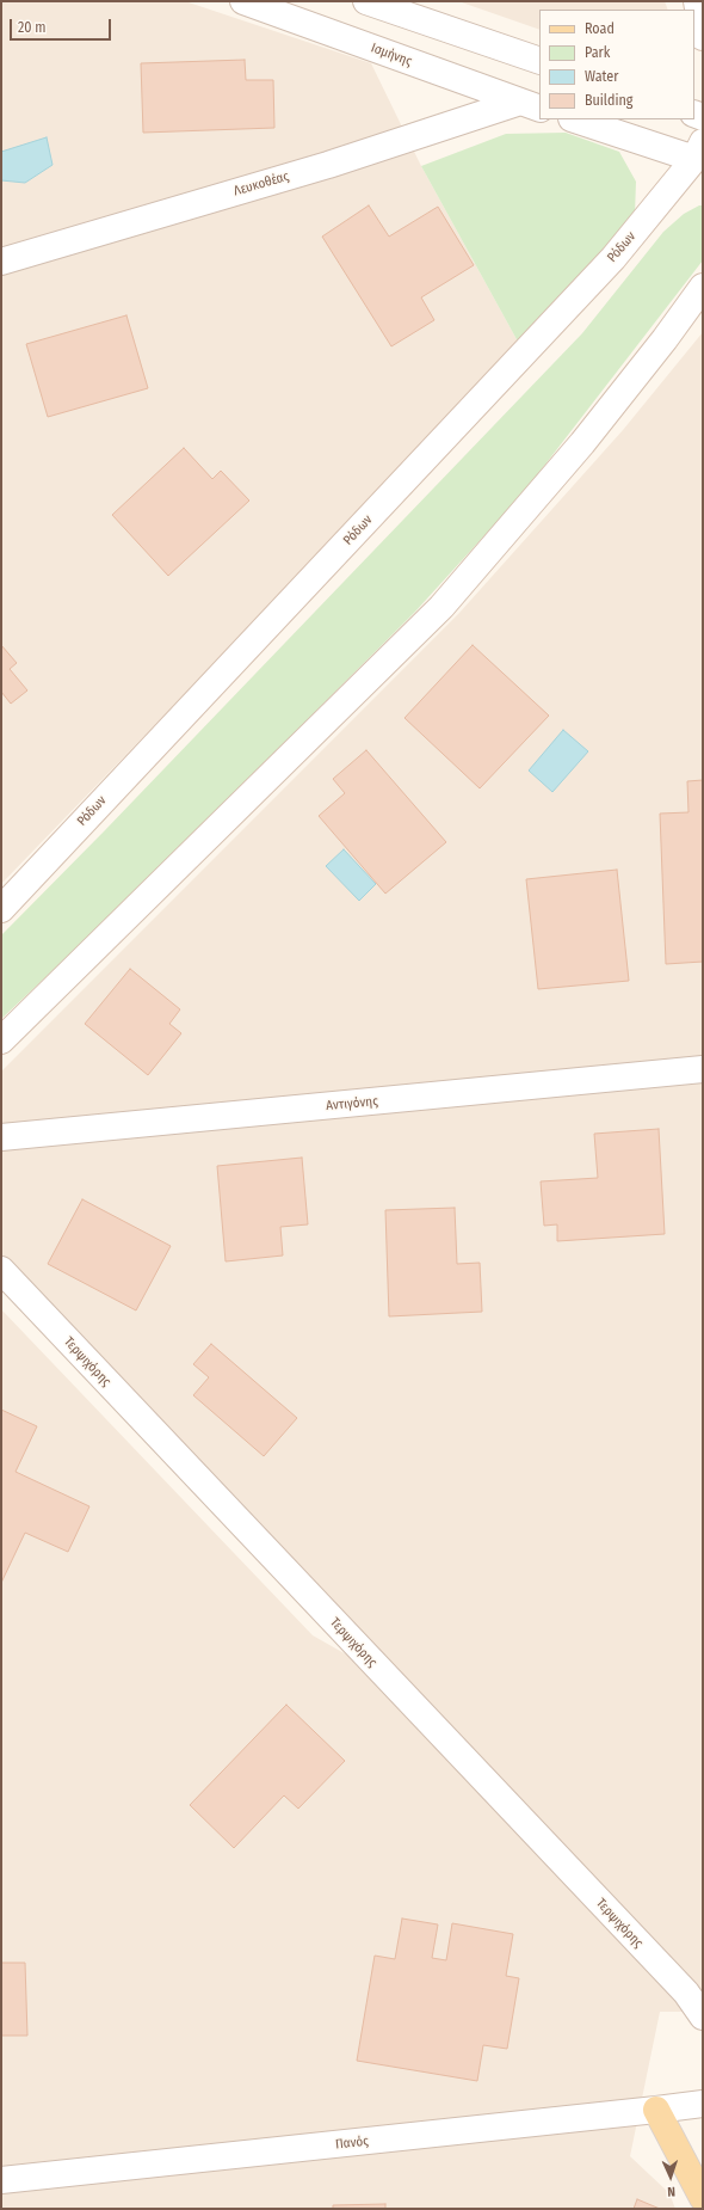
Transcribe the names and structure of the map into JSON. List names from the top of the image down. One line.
{"streets":{"street":["Ισμήνης","Λευκοθέας","Ρόδων","Αντιγόνης","Τερψιχόρης","Πανός"]},"crossings":[["Ισμήνης","Λευκοθέας"]],"legend":["Road","Park","Water","Building"],"scale_bar":"20 m","north":"bottom"}
